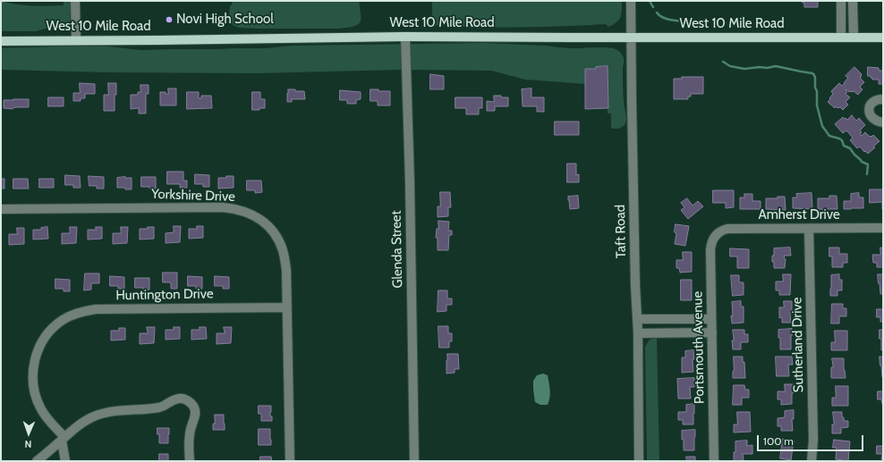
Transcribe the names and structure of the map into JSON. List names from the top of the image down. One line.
{"streets":{"main road":["West 10 Mile Road"],"street":["Yorkshire Drive","Amherst Drive","Taft Road","Glenda Street","Huntington Drive","Sutherland Drive","Portsmouth Avenue"]},"crossings":[["West 10 Mile Road","Taft Road"],["West 10 Mile Road","Glenda Street"],["Yorkshire Drive","Huntington Drive"],["Amherst Drive","Sutherland Drive"],["Amherst Drive","Portsmouth Avenue"]],"places":["Novi High School"],"scale_bar":"100 m","north":"bottom"}
